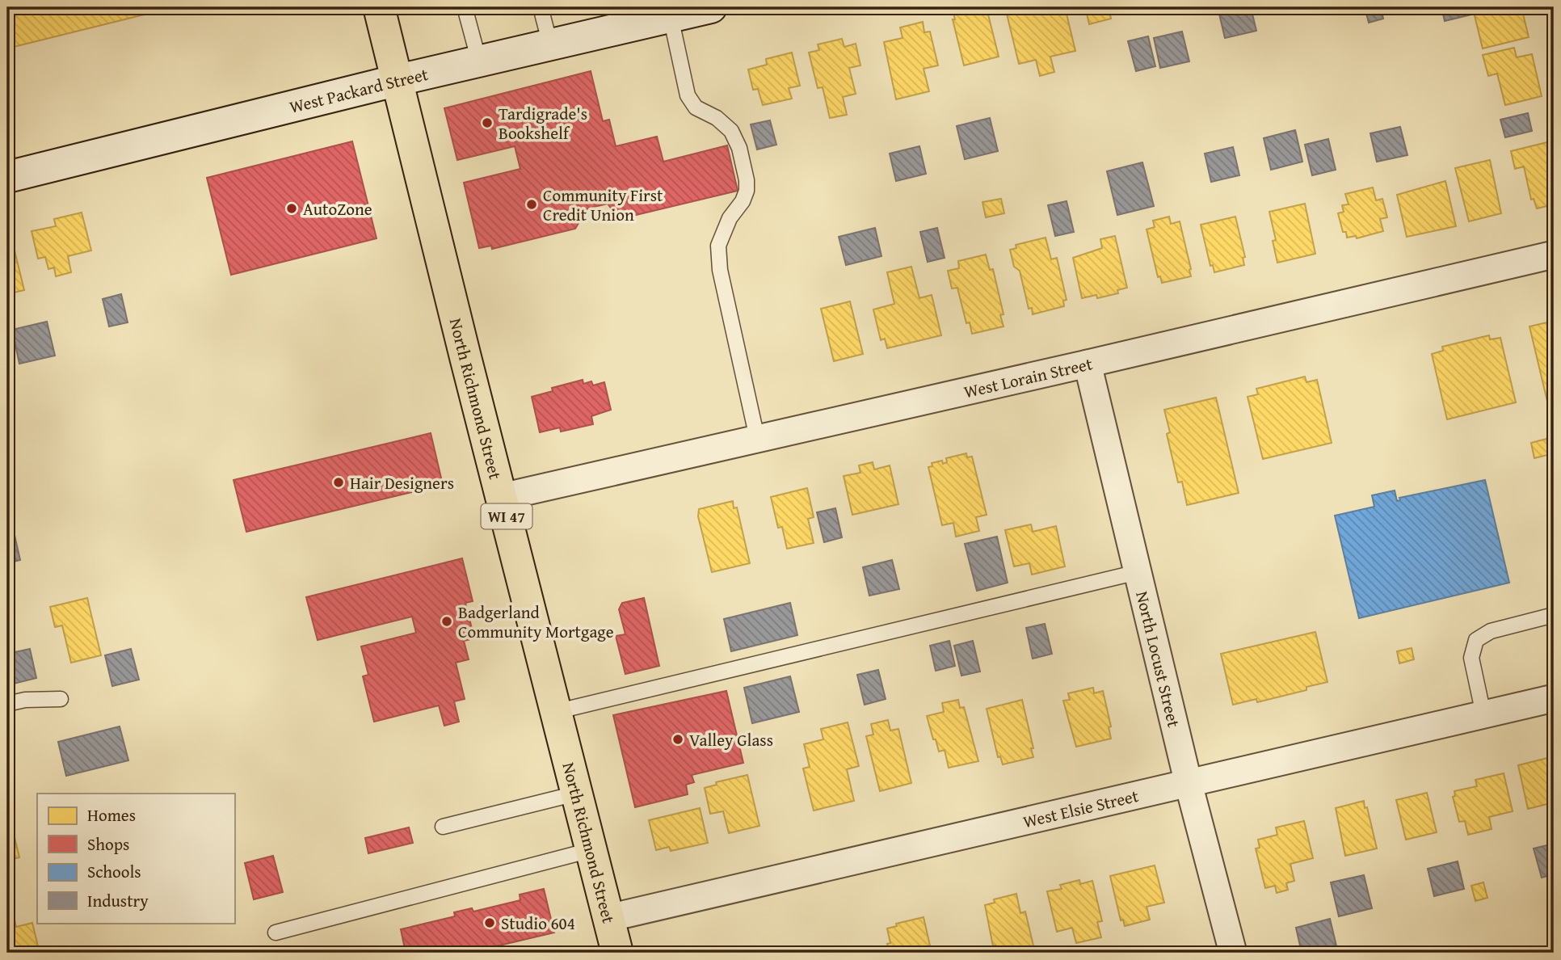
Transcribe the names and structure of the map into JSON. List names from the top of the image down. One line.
{"streets":{"main road":["North Richmond Street","WI 47"],"street":["West Packard Street","West Lorain Street","North Locust Street","West Elsie Street"]},"crossings":[["West Packard Street","North Richmond Street"],["West Lorain Street","North Richmond Street"],["West Lorain Street","North Locust Street"],["North Richmond Street","West Elsie Street"],["North Locust Street","West Elsie Street"]],"places":["Tardigrade's Bookshelf","Community First Credit Union","AutoZone","Hair Designers","Badgerland Community Mortgage","Valley Glass","Studio 604"],"legend":["Homes","Shops","Schools","Industry"]}
